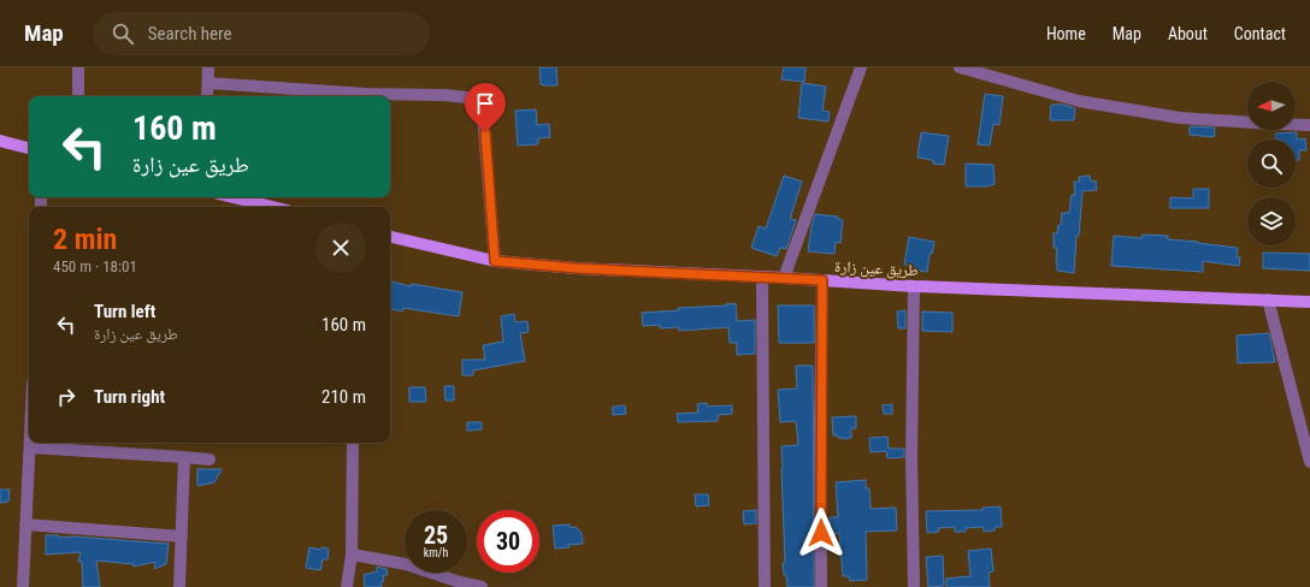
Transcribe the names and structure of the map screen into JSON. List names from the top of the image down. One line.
{"streets":{"main road":["طريق عين زارة"]},"north":"left","page":{"header":"Map","search":"Search here","nav":["Home","Map","About","Contact"],"turn":["160 m","طريق عين زارة"],"heading":["2 min","450 m · 18:01"],"list":[{"name":"Turn left","note":"طريق عين زارة","value":"160 m"},{"name":"Turn right","value":"210 m"}],"speed":"25 km/h","limit":"30"}}
